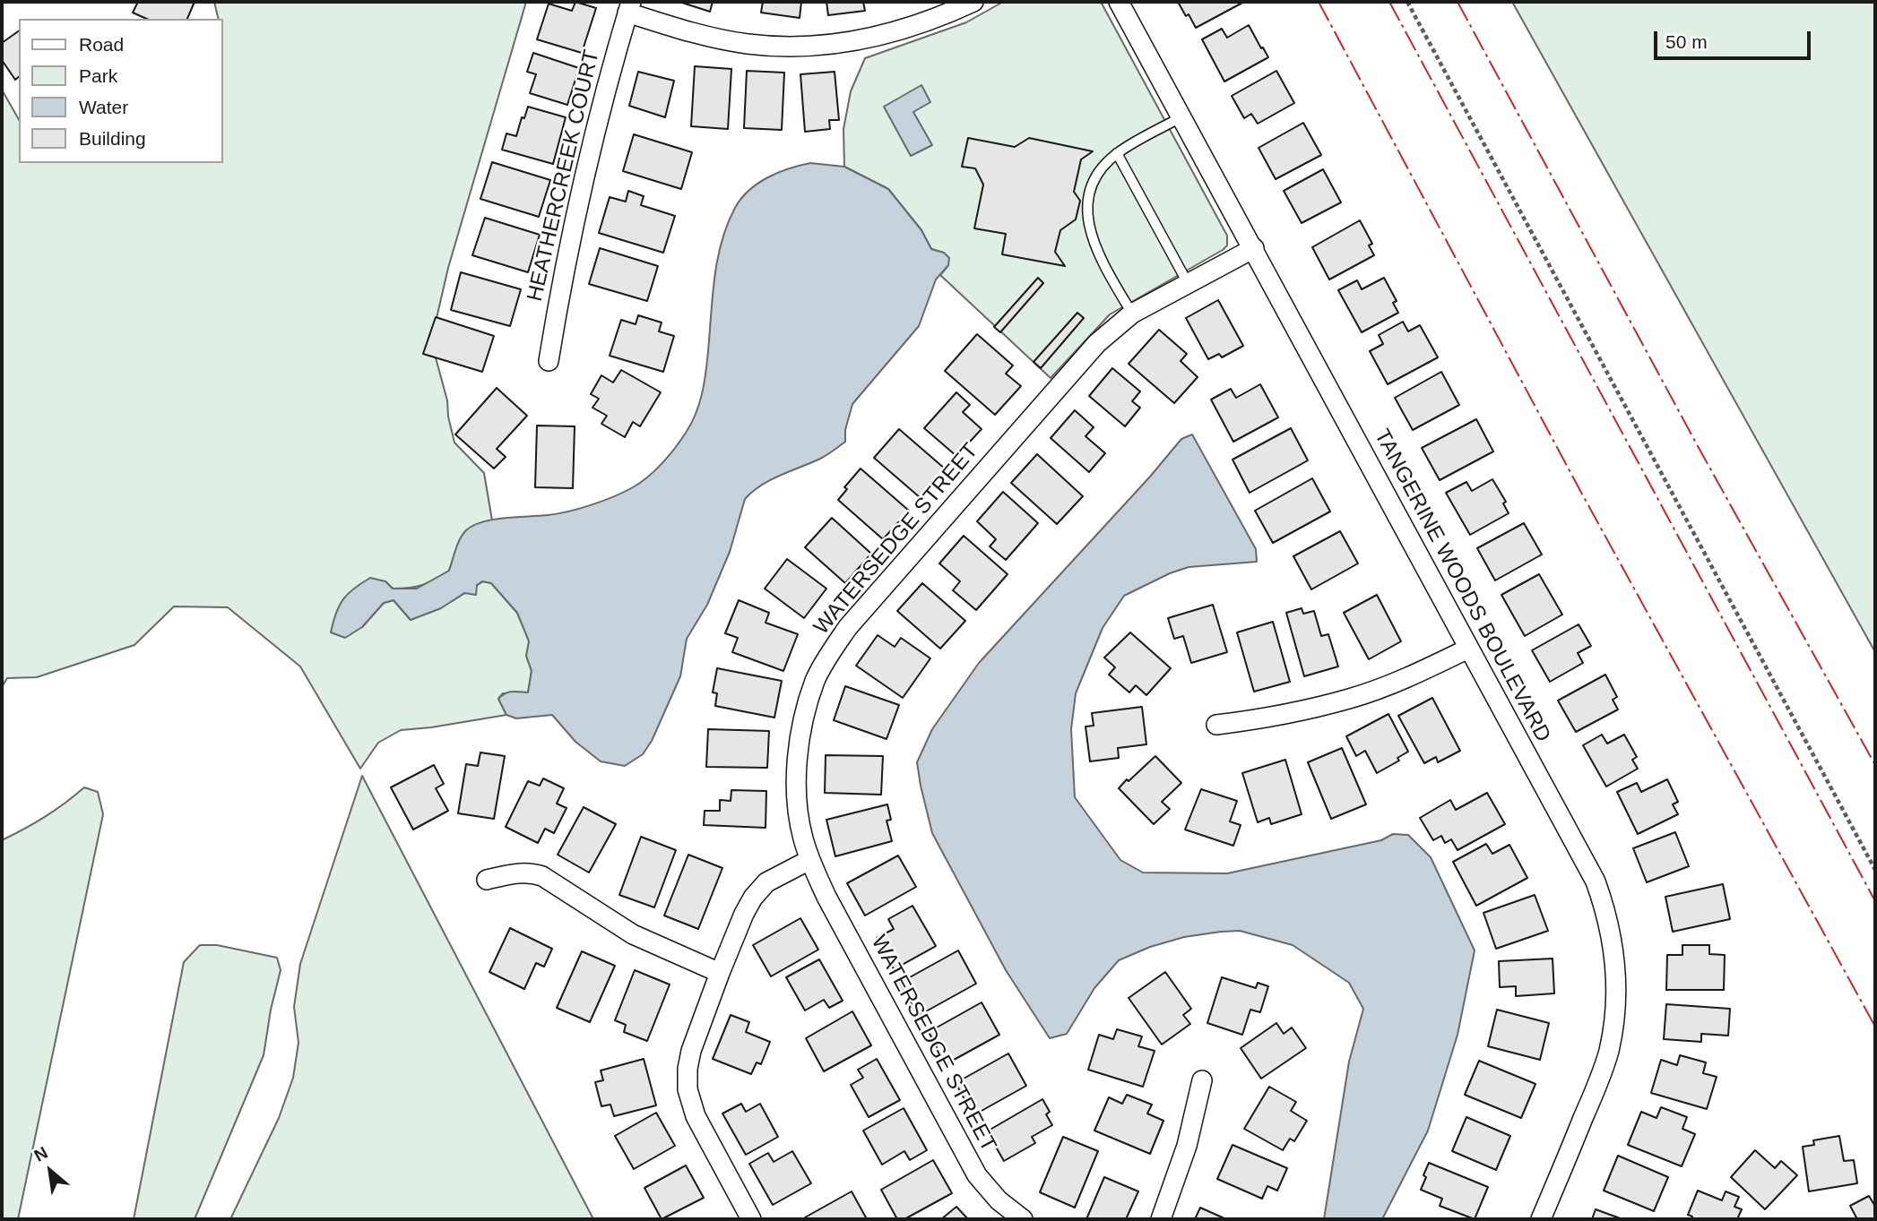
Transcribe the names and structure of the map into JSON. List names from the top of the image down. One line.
{"streets":{"street":["HEATHERCREEK COURT","WATERSEDGE STREET","TANGERINE WOODS BOULEVARD"]},"crossings":[["WATERSEDGE STREET","TANGERINE WOODS BOULEVARD"]],"legend":["Road","Park","Water","Building"],"scale_bar":"50 m","north":"top left"}
